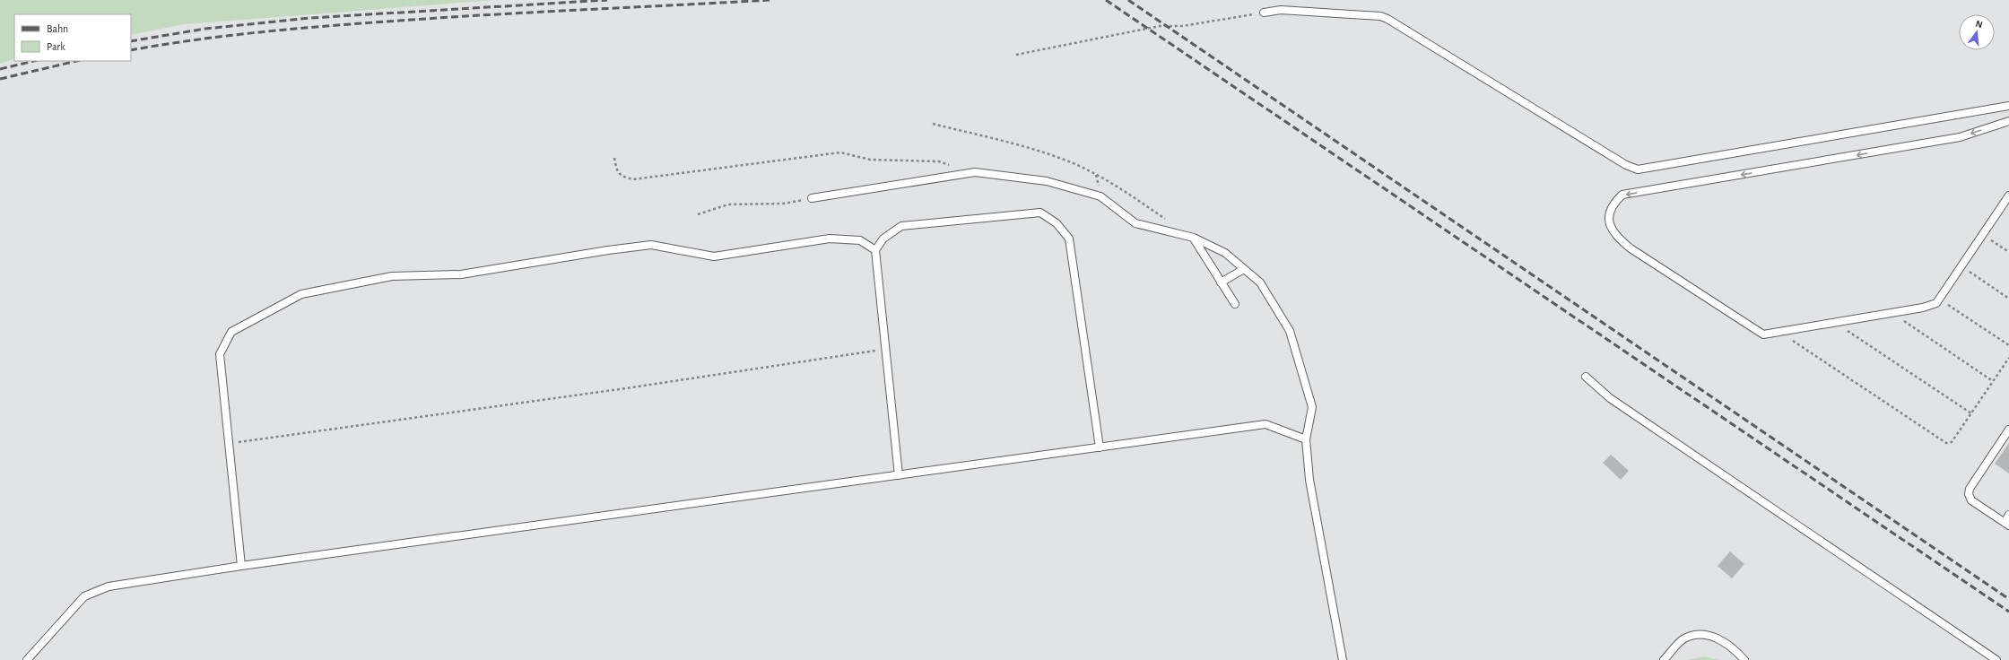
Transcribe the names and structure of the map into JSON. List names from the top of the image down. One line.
{"legend":["Bahn","Park"],"north":"top"}
